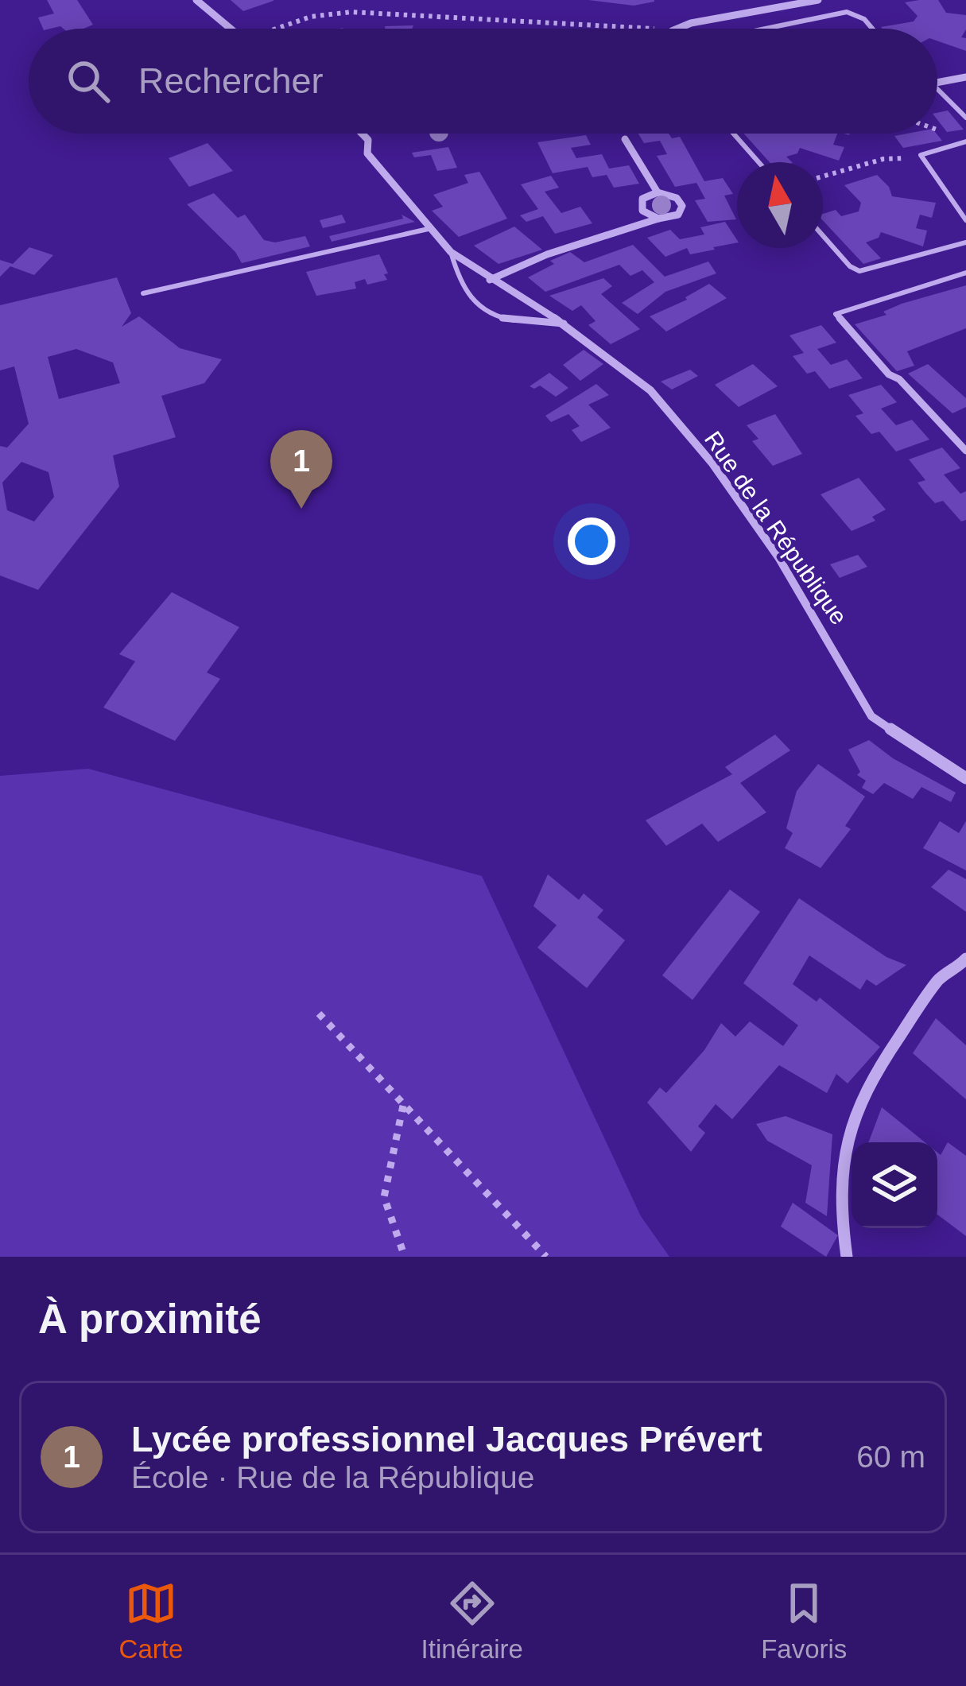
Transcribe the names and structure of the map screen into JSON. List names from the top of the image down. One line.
{"streets":{"street":["Rue de la République"]},"north":"top","page":{"search":"Rechercher","pins":"1","heading":"À proximité","list":[{"mark":"1","name":"Lycée professionnel Jacques Prévert","note":"École · Rue de la République","value":"60 m"}],"nav":["Carte","Itinéraire","Favoris"]}}
